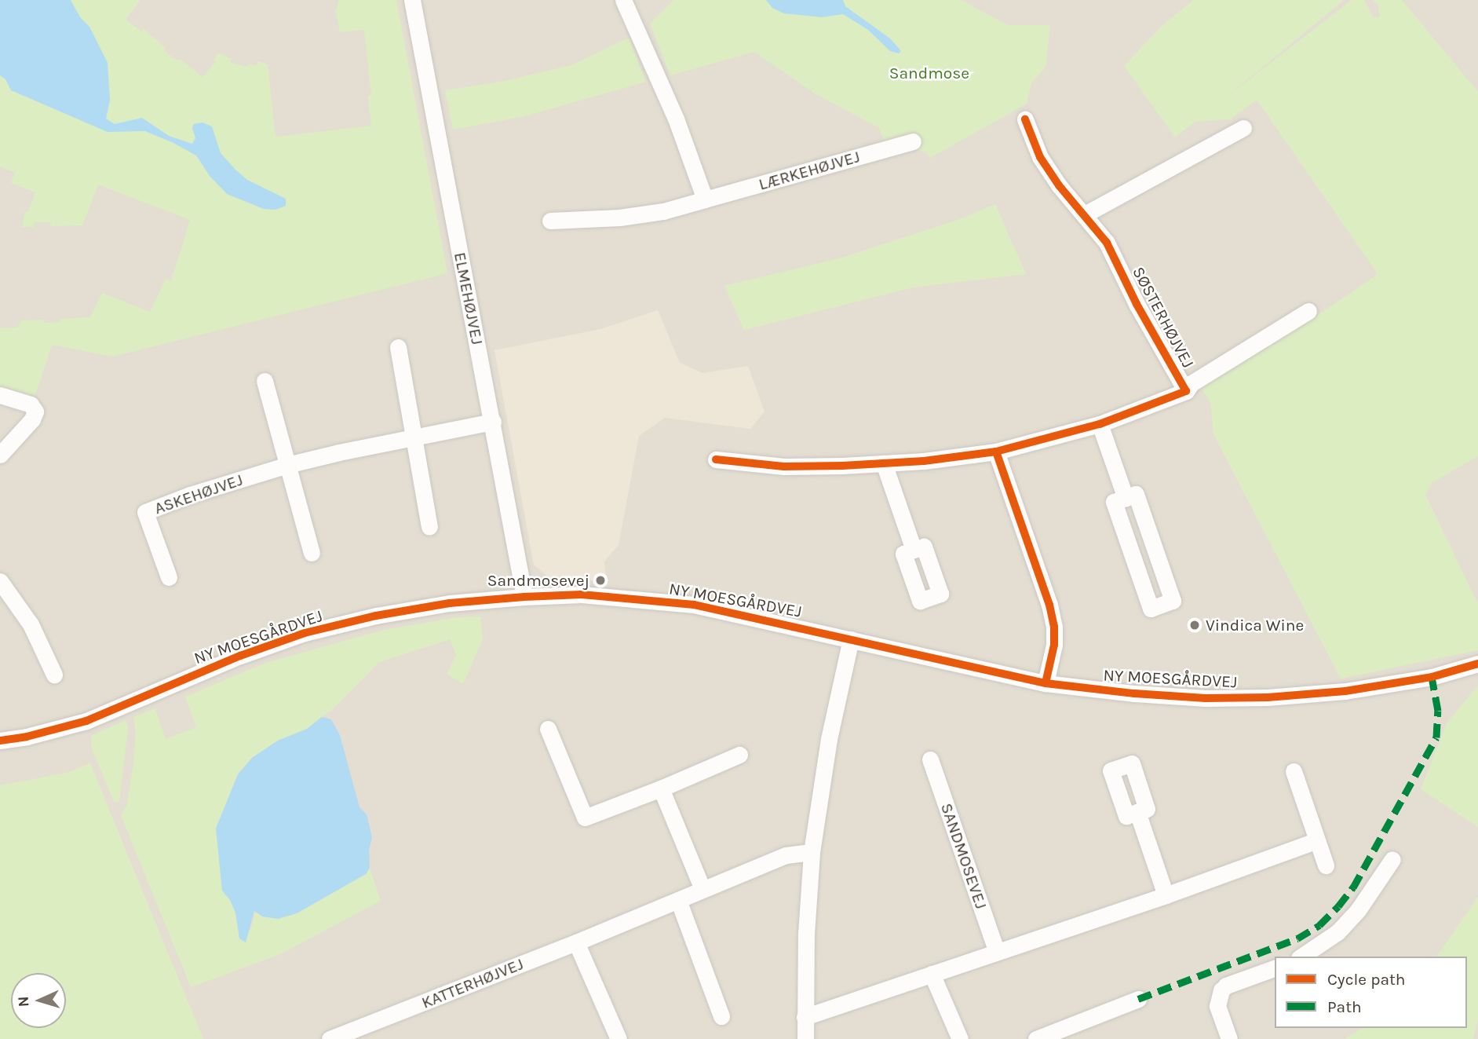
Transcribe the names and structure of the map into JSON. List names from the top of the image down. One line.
{"streets":{"street":["LÆRKEHØJVEJ","ELMEHØJVEJ","SØSTERHØJVEJ","ASKEHØJVEJ","NY MOESGÅRDVEJ","SANDMOSEVEJ","KATTERHØJVEJ"]},"crossings":[["ELMEHØJVEJ","ASKEHØJVEJ"],["ELMEHØJVEJ","NY MOESGÅRDVEJ"]],"parks":["Sandmose"],"places":["Sandmosevej","Vindica Wine"],"legend":["Cycle path","Path"],"north":"left"}
